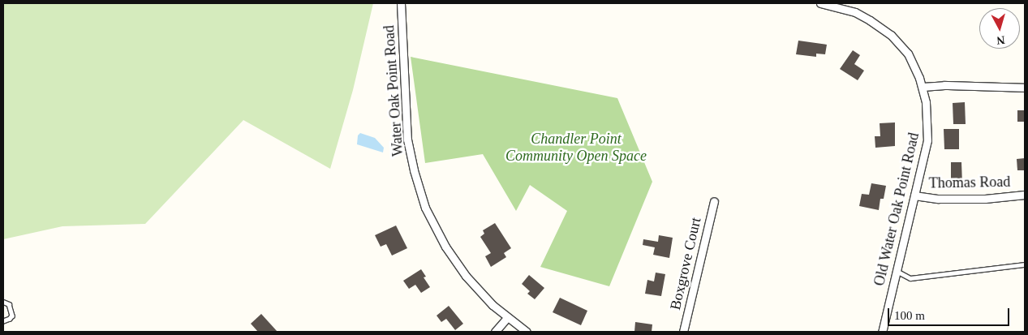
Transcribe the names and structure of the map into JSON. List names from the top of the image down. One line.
{"streets":{"street":["Water Oak Point Road","Thomas Road","Old Water Oak Point Road","Boxgrove Court"]},"crossings":[["Thomas Road","Old Water Oak Point Road"]],"parks":["Chandler Point Community Open Space"],"scale_bar":"100 m","north":"bottom"}
